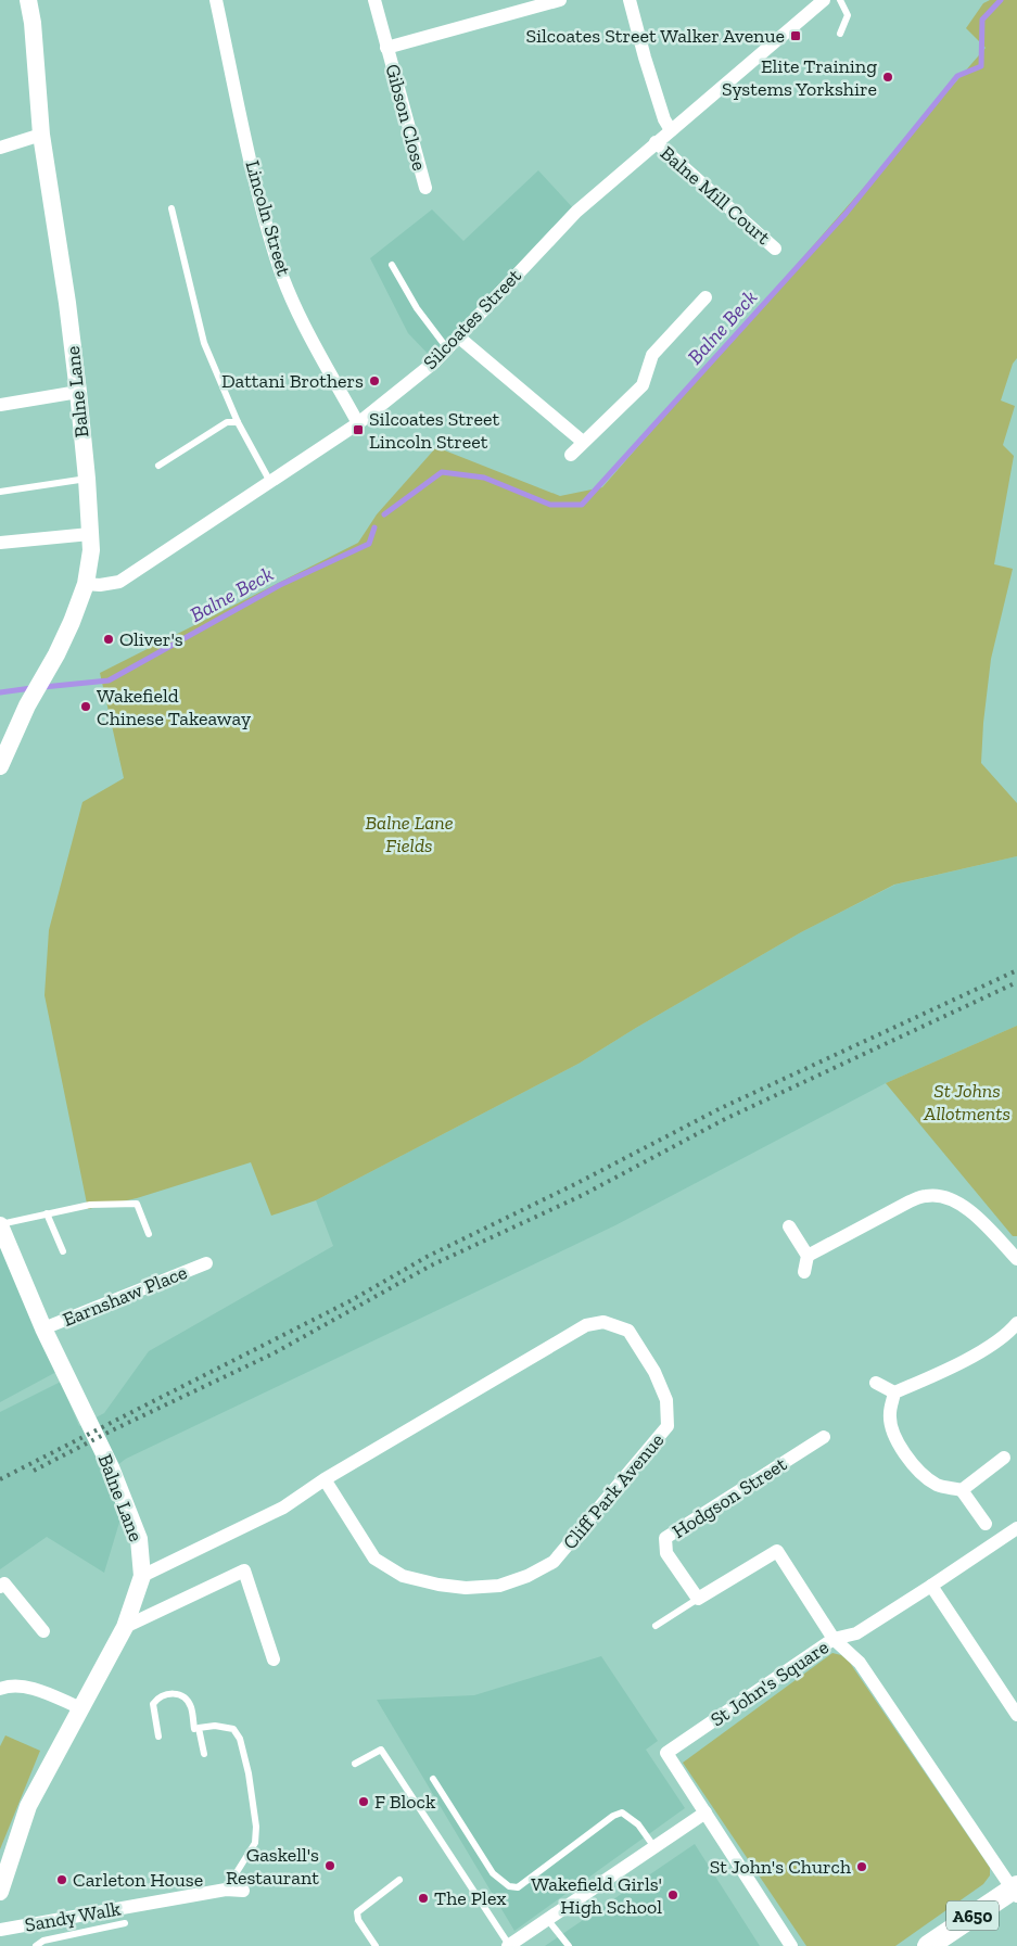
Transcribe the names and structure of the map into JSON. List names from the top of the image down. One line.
{"streets":{"main road":["A650"],"street":["Gibson Close","Balne Mill Court","Lincoln Street","Silcoates Street","Balne Lane","Earnshaw Place","Cliff Park Avenue","Hodgson Street","St John's Square","Sandy Walk"]},"crossings":[["Balne Mill Court","Silcoates Street"],["Lincoln Street","Silcoates Street"],["Silcoates Street","Balne Lane"],["Balne Lane","Earnshaw Place"],["Balne Lane","Cliff Park Avenue"],["St John's Square","A650"]],"water":["Balne Beck"],"parks":["Balne Lane Fields","St Johns Allotments"],"places":{"transit":["Silcoates Street Walker Avenue","Silcoates Street Lincoln Street"],"other":["Elite Training Systems Yorkshire","Dattani Brothers","Oliver's","Wakefield Chinese Takeaway","F Block","Gaskell's Restaurant","St John's Church","Carleton House","Wakefield Girls' High School","The Plex"]}}
